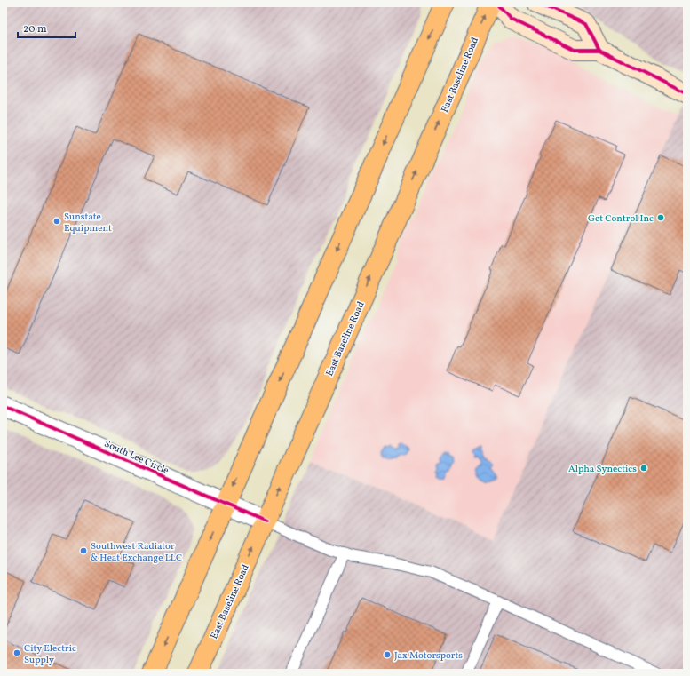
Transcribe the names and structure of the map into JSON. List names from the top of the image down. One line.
{"streets":{"main road":["East Baseline Road"],"street":["South Lee Circle"]},"crossings":[["East Baseline Road","South Lee Circle"]],"places":["Get Control Inc","Sunstate Equipment","Alpha Synectics","Southwest Radiator & Heat Exchange LLC","City Electric Supply","Jax Motorsports"],"scale_bar":"20 m"}
